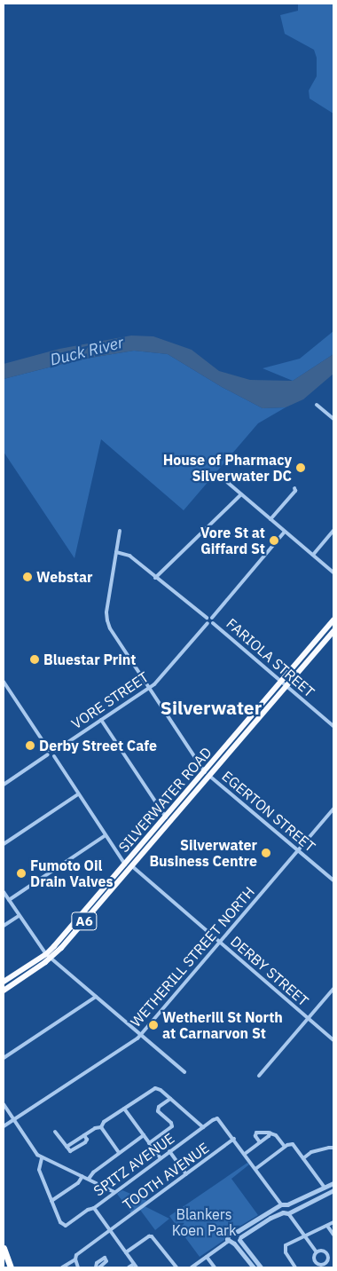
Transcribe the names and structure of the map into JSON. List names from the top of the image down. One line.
{"streets":{"highway":["SILVERWATER ROAD","A6"],"street":["FARIOLA STREET","VORE STREET","EGERTON STREET","WETHERILL STREET NORTH","DERBY STREET","SPITZ AVENUE","TOOTH AVENUE"]},"crossings":[["FARIOLA STREET","SILVERWATER ROAD"],["FARIOLA STREET","EGERTON STREET"],["VORE STREET","EGERTON STREET"],["SILVERWATER ROAD","EGERTON STREET"],["SILVERWATER ROAD","DERBY STREET"],["EGERTON STREET","WETHERILL STREET NORTH"],["WETHERILL STREET NORTH","DERBY STREET"],["SPITZ AVENUE","TOOTH AVENUE"]],"districts":["Silverwater"],"water":["Duck River"],"parks":["Blankers Koen Park"],"places":["House of Pharmacy Silverwater DC","Vore St at Giffard St","Webstar","Bluestar Print","Derby Street Cafe","Silverwater Business Centre","Fumoto Oil Drain Valves","Wetherill St North at Carnarvon St"]}
